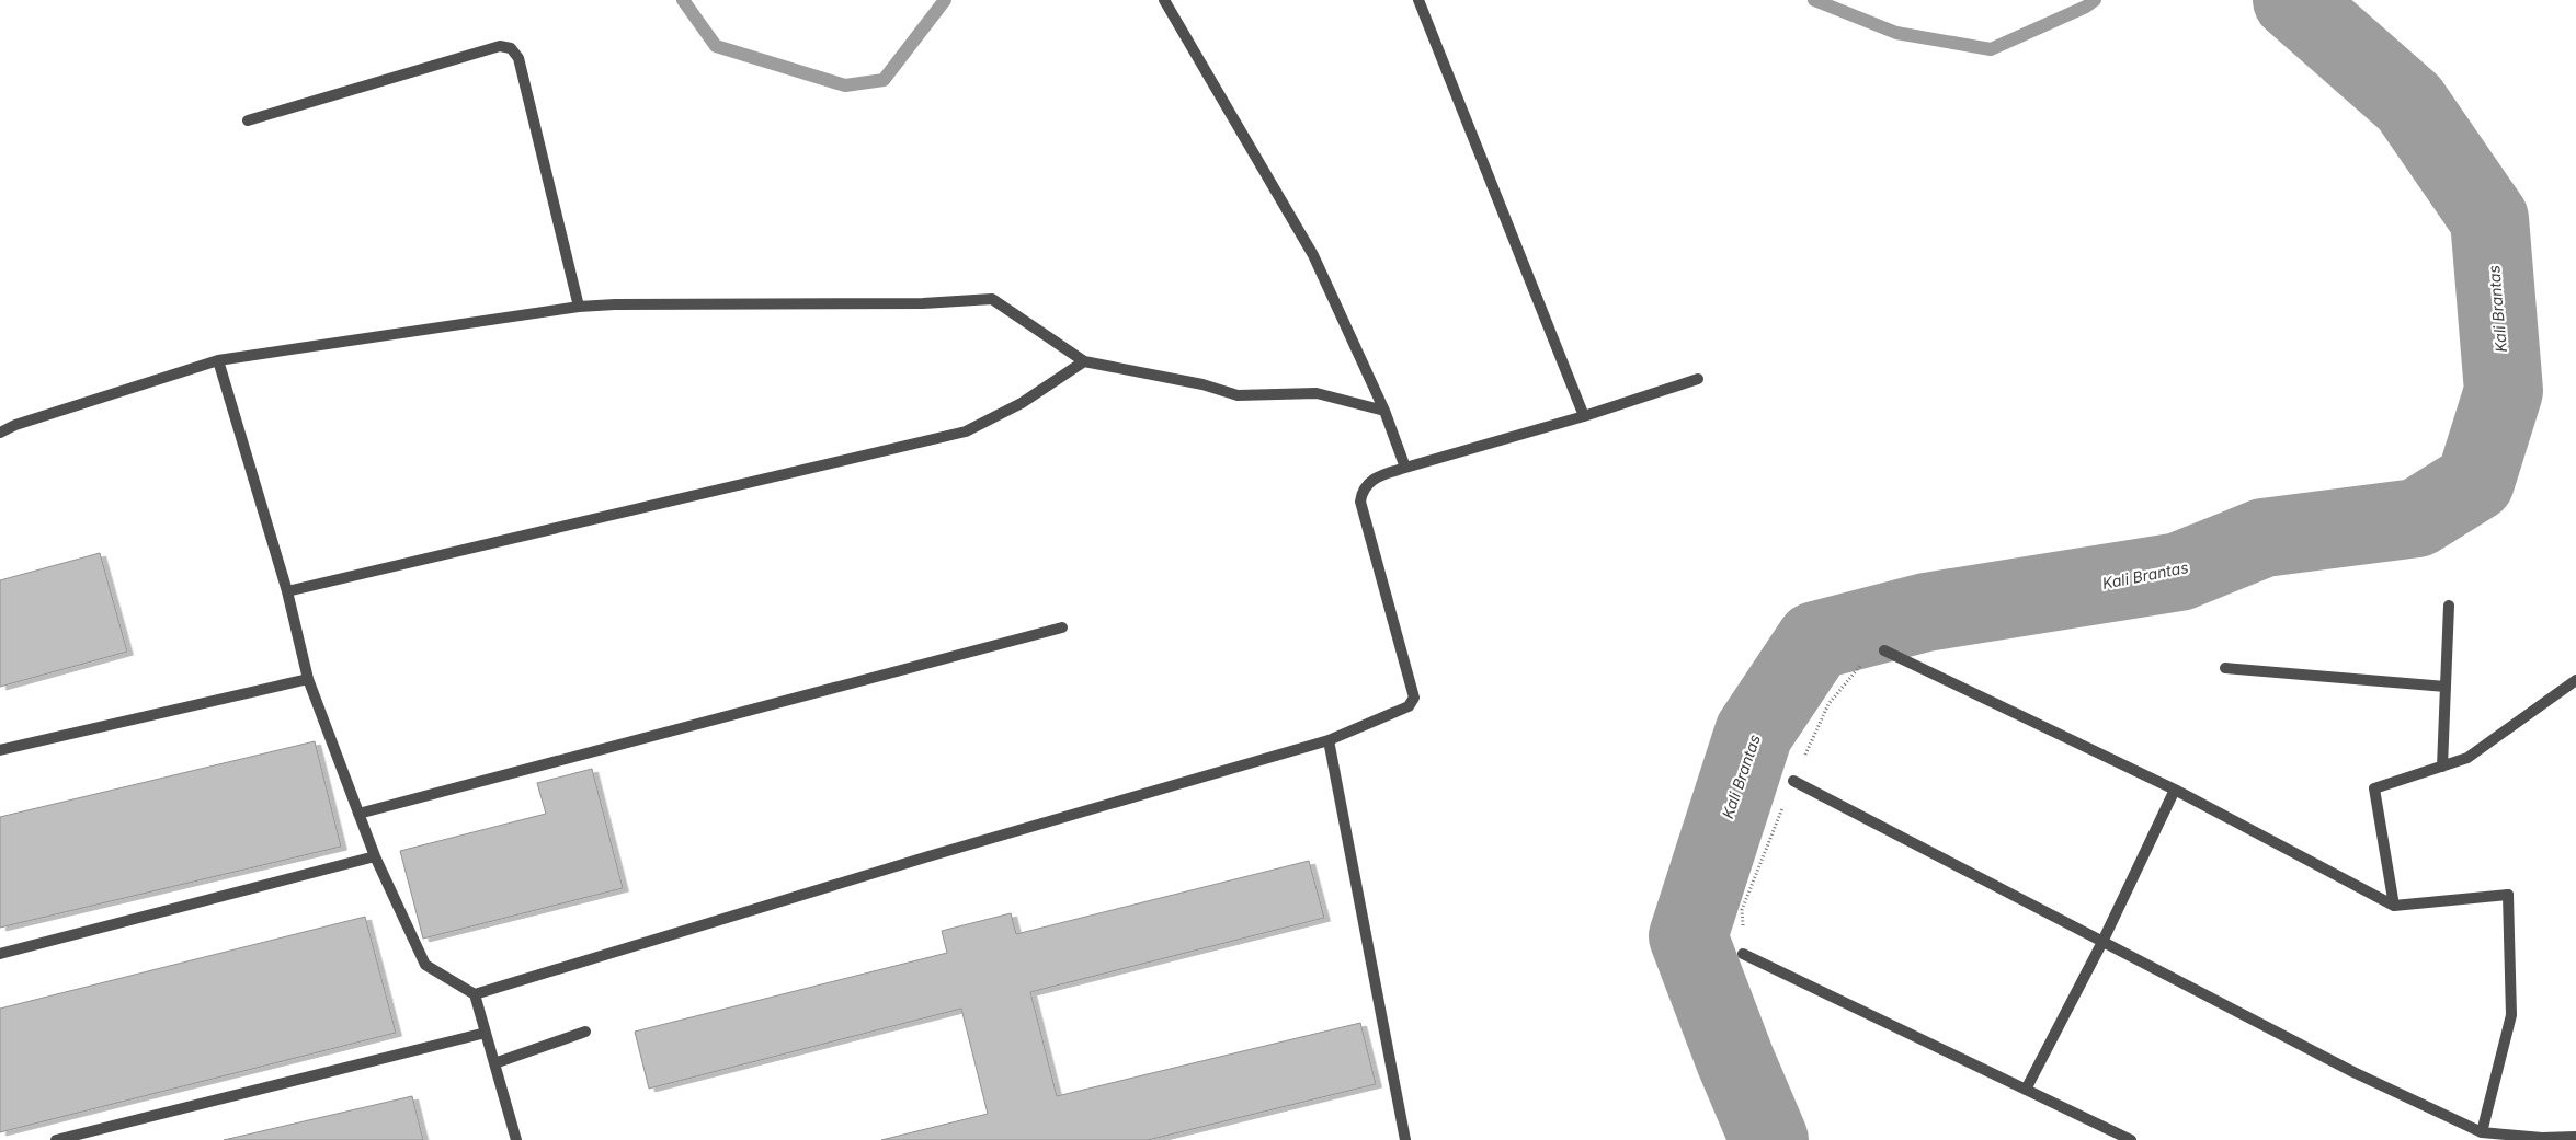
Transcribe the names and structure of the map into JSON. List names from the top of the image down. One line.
{"water":["Kali Brantas"]}
